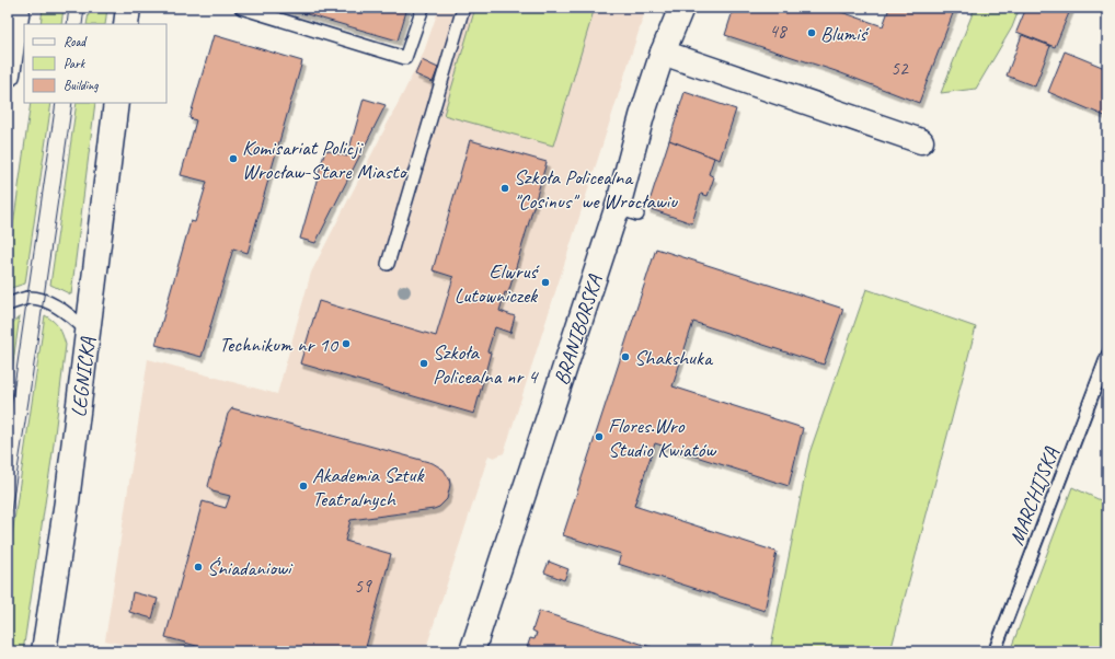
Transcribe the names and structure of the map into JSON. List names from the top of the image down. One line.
{"streets":{"street":["BRANIBORSKA","LEGNICKA"],"lane":["MARCHIJSKA"]},"places":["Blumiś","Komisariat Policji Wrocław-Stare Miasto","Szkoła Policealna \"Cosinus\" we Wrocławiu","Elwruś Lutowniczek","Technikum nr 10","Shakshuka","Szkoła Policealna nr 4","Flores.Wro Studio Kwiatów","Akademia Sztuk Teatralnych","Śniadaniowi"],"house_numbers":["48","52","59"],"legend":["Road","Park","Building"]}
